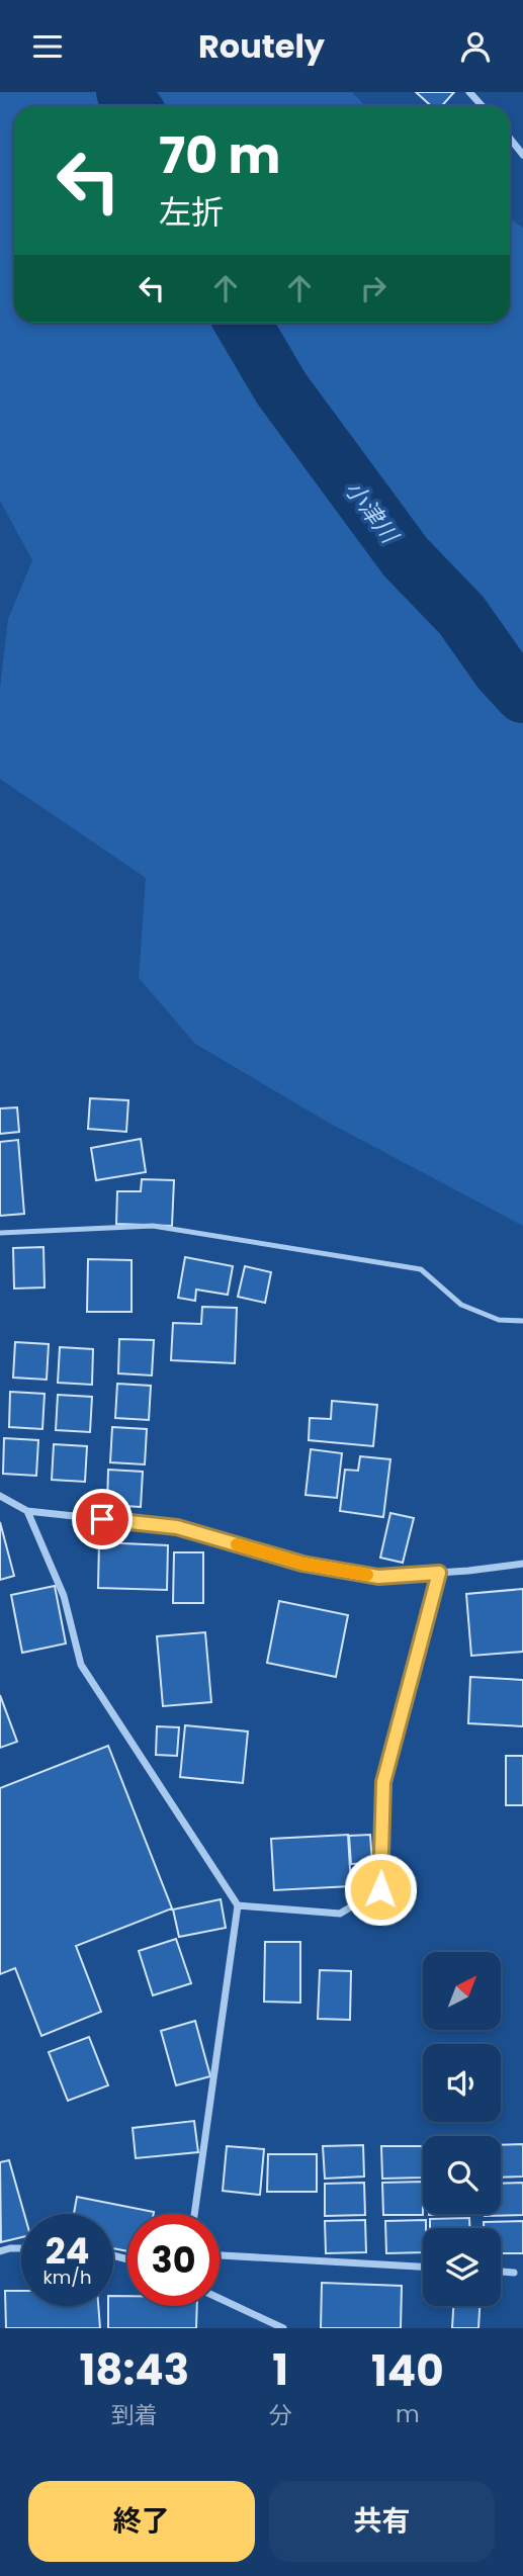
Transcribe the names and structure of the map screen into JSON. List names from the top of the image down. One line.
{"water":["小津川"],"north":"top right","page":{"header":"Routely","turn":["70 m","左折"],"speed":"24 km/h","limit":"30","eta":["18:43","到着","1","分","140","m"],"buttons":["終了","共有"]}}
